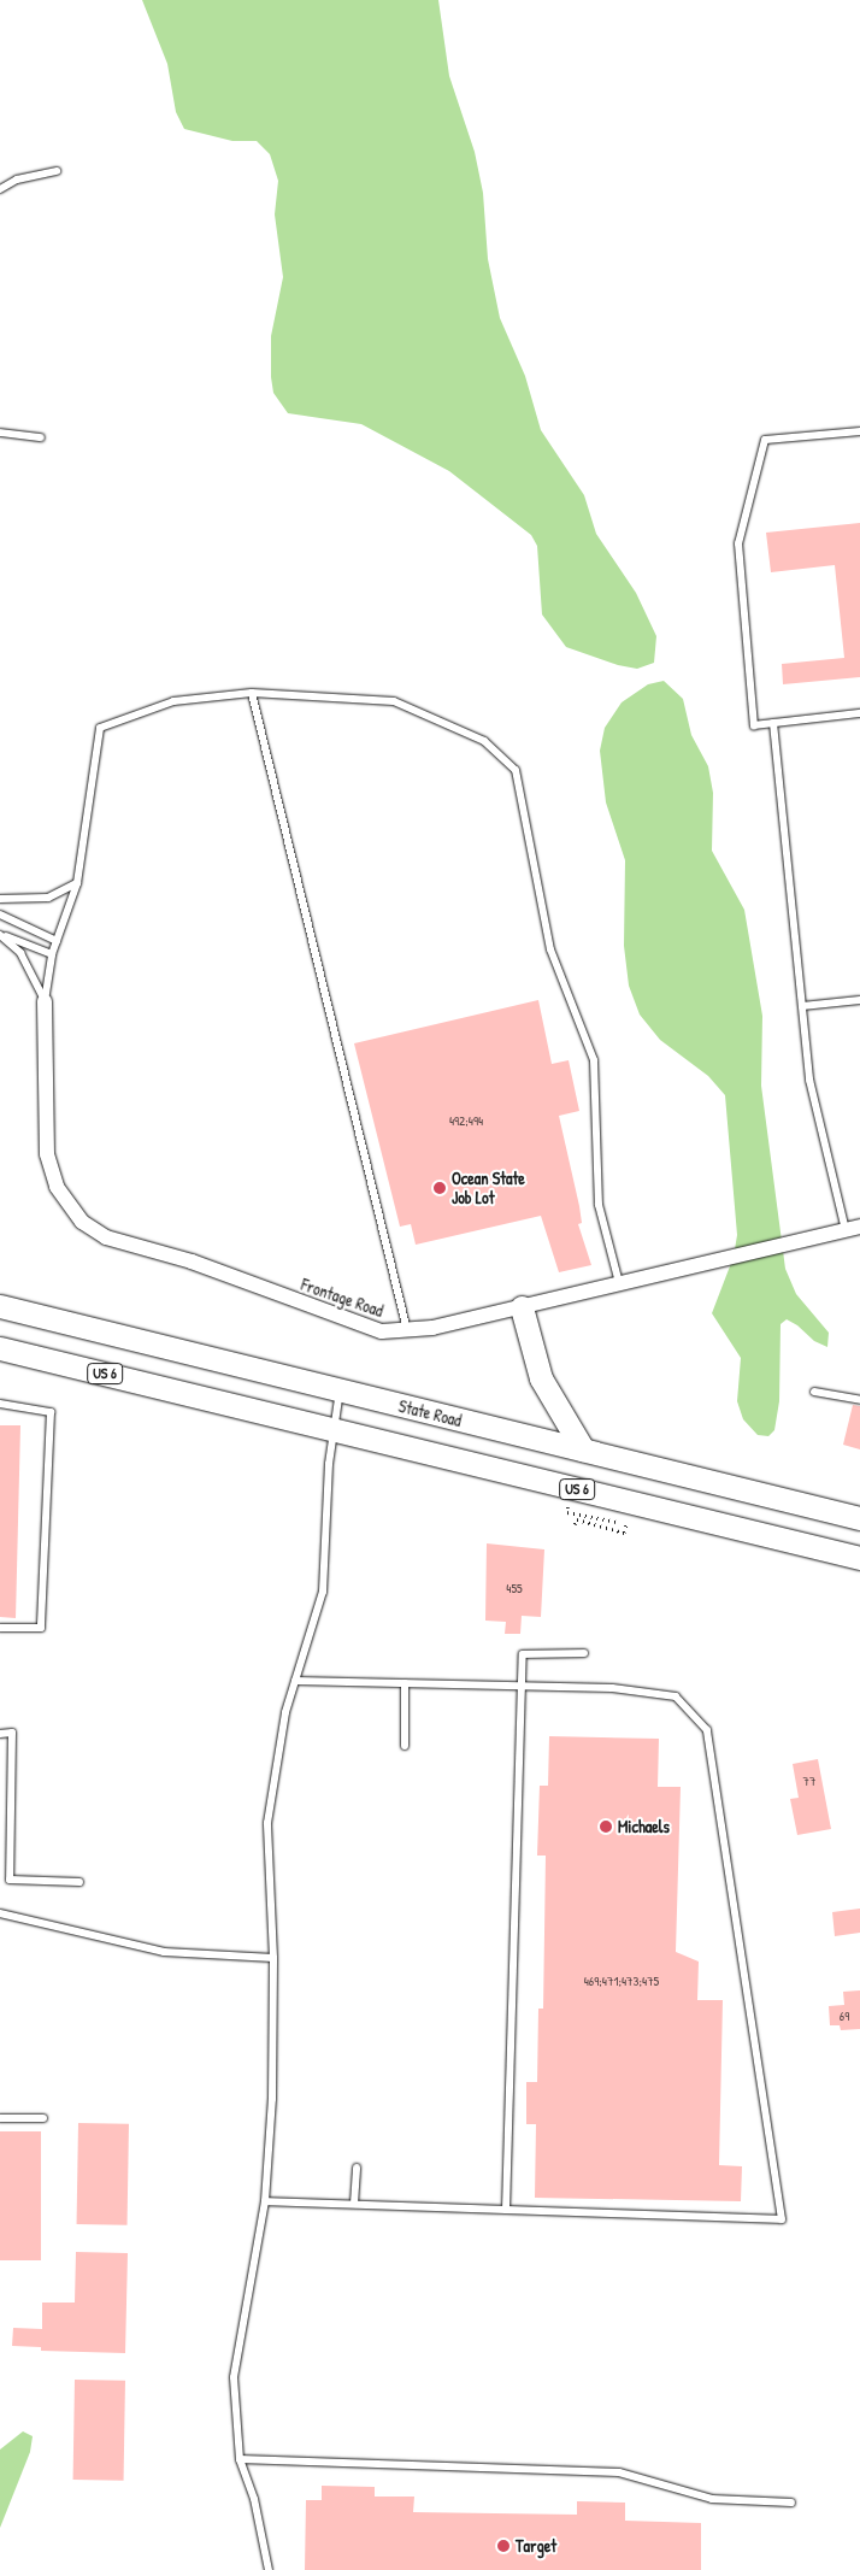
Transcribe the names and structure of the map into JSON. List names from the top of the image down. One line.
{"streets":{"main road":["US 6","State Road"],"street":["Frontage Road"]},"places":["Ocean State Job Lot","Michaels","Target"],"house_numbers":["492;494","455","77","469;471;473;475","69"]}
